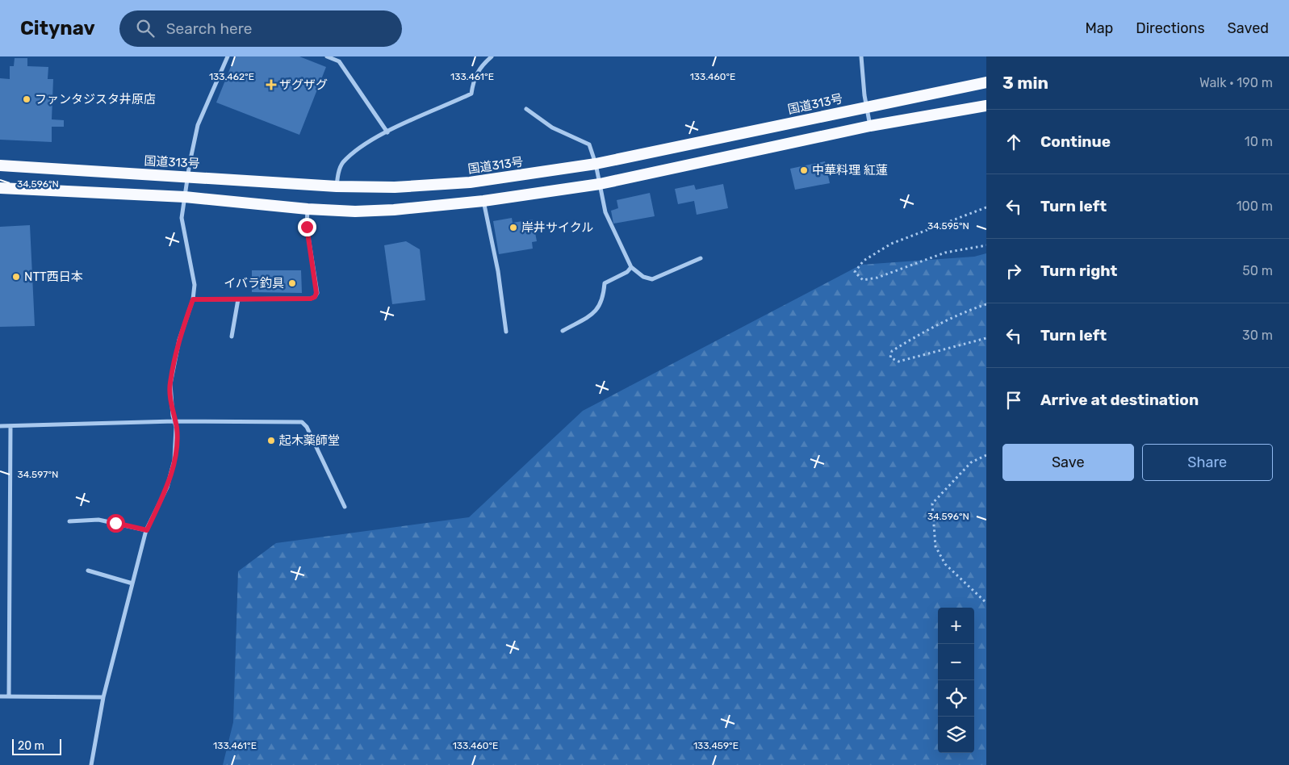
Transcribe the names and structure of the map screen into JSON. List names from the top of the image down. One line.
{"streets":{"highway":["国道313号"]},"places":{"health":["ザグザグ"],"other":["ファンタジスタ井原店","中華料理 紅蓮","岸井サイクル","NTT西日本","イバラ釣具","起木薬師堂"]},"scale_bar":"20 m","page":{"header":"Citynav","search":"Search here","nav":["Map","Directions","Saved"],"heading":["3 min","Walk · 190 m"],"list":[["Continue","10 m"],["Turn left","100 m"],["Turn right","50 m"],["Turn left","30 m"],"Arrive at destination"],"buttons":["Save","Share"],"map_buttons":["+","−"],"scale":"20 m"},"coordinates":["133.462°E","133.461°E","133.460°E","34.596°N","34.595°N","34.597°N","133.459°E"]}
